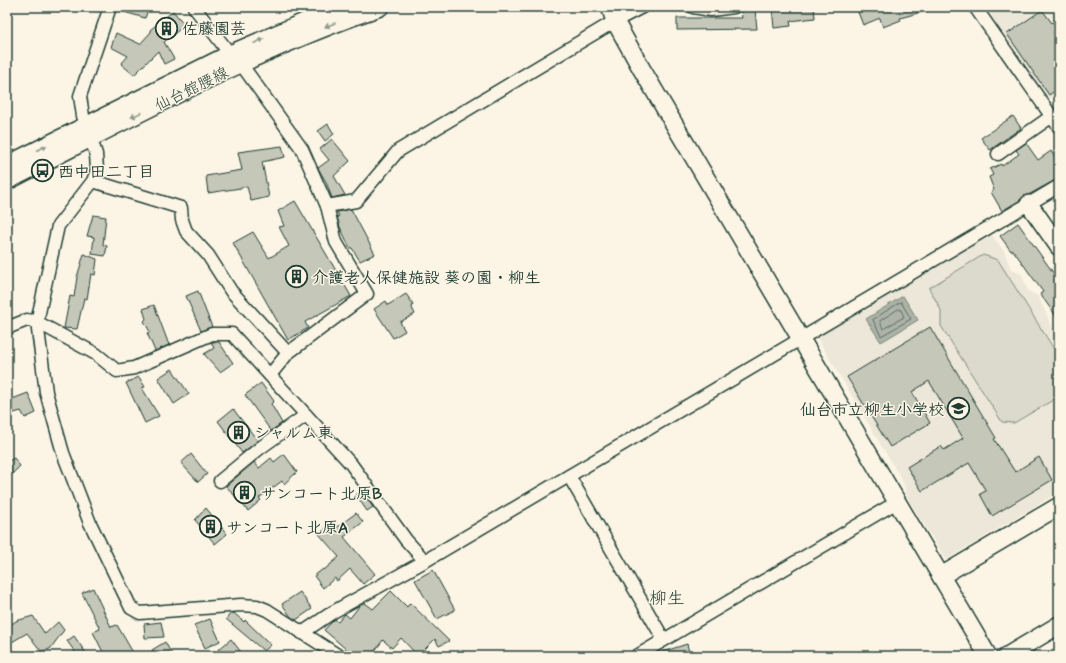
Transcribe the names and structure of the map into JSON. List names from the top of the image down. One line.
{"streets":{"street":["仙台館腰線"]},"districts":["柳生"],"places":{"building":["佐藤園芸","介護老人保健施設 葵の園・柳生","シャルム東","サンコート北原B","サンコート北原A"],"bus stop":["西中田二丁目"],"school or university":["仙台市立柳生小学校"]}}
